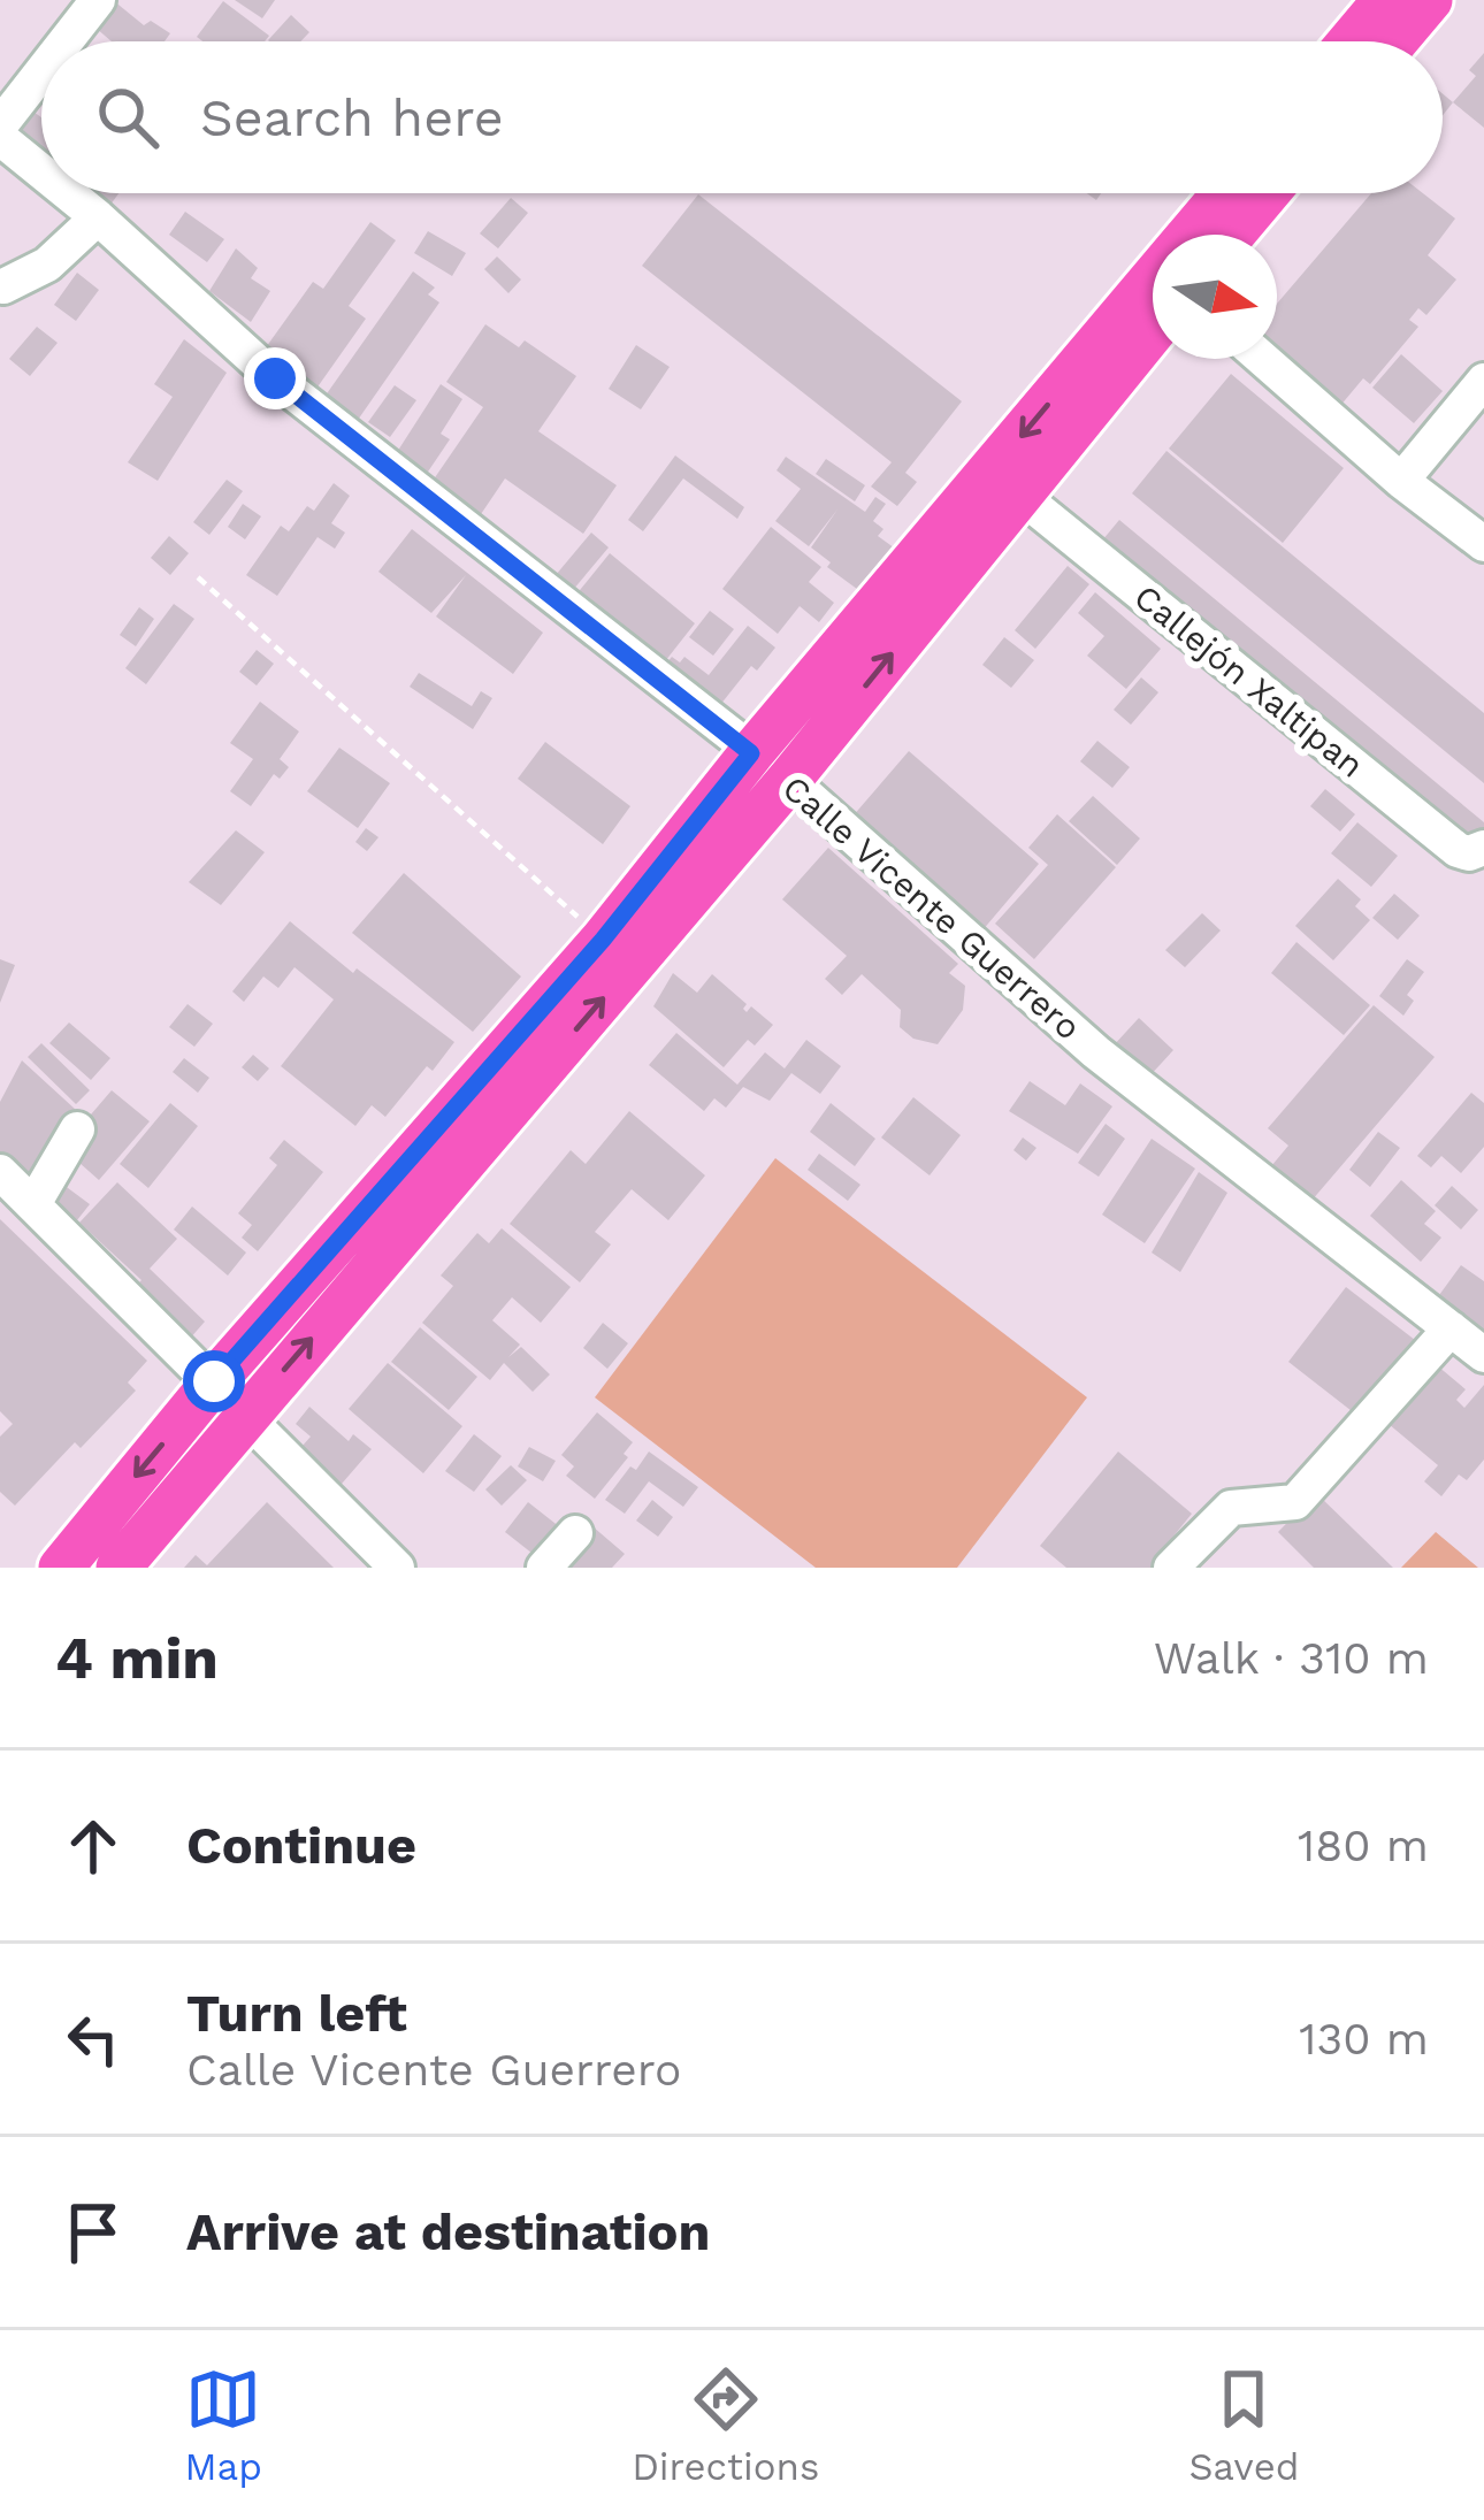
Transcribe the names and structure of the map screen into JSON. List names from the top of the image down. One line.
{"streets":{"street":["Callejón Xaltipan","Calle Vicente Guerrero"]},"north":"right","page":{"search":"Search here","heading":["4 min","Walk · 310 m"],"list":[["Continue","180 m"],["Turn left","Calle Vicente Guerrero","130 m"],"Arrive at destination"],"nav":["Map","Directions","Saved"]}}
